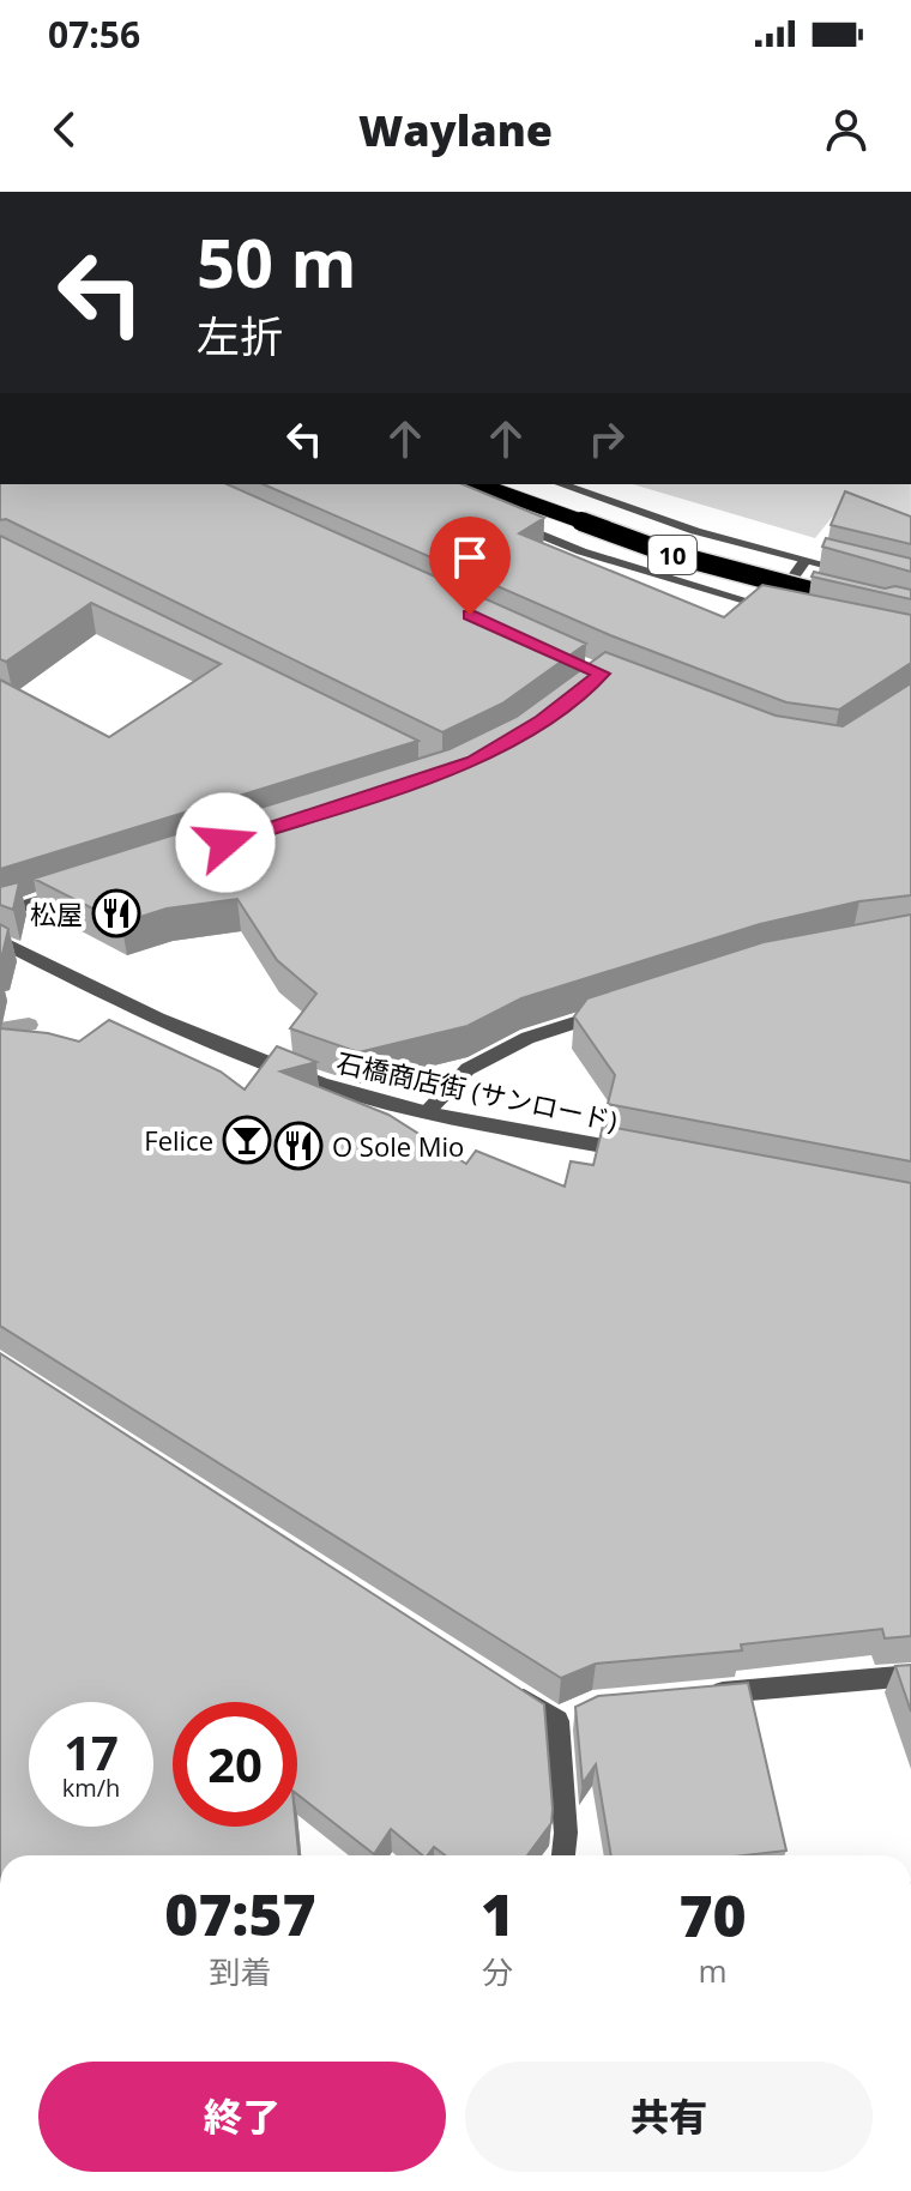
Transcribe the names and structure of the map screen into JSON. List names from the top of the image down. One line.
{"streets":{"main road":["10"],"street":["石橋商店街 (サンロード)"]},"places":{"restaurant":["松屋","O Sole Mio"],"bar":["Felice"]},"page":{"status":"07:56","header":"Waylane","turn":["50 m","左折"],"speed":"17 km/h","limit":"20","eta":["07:57","到着","1","分","70","m"],"buttons":["終了","共有"]}}
